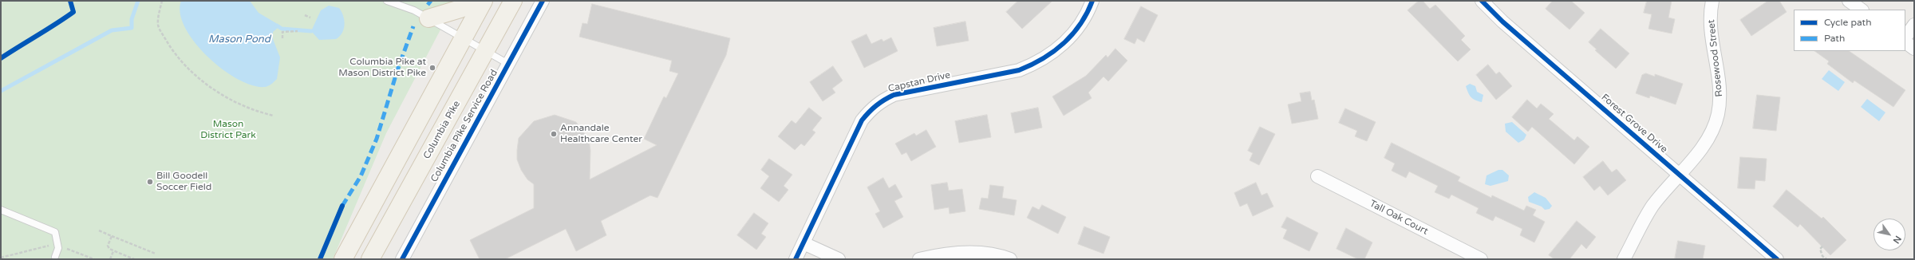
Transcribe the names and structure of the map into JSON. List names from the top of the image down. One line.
{"streets":{"main road":["Columbia Pike"],"street":["Rosewood Street","Capstan Drive","Forest Grove Drive","Columbia Pike Service Road","Tall Oak Court"]},"crossings":[["Rosewood Street","Forest Grove Drive"]],"water":["Mason Pond"],"parks":["Mason District Park"],"places":["Columbia Pike at Mason District Pike","Annandale Healthcare Center","Bill Goodell Soccer Field"],"legend":["Cycle path","Path"],"north":"bottom right"}
